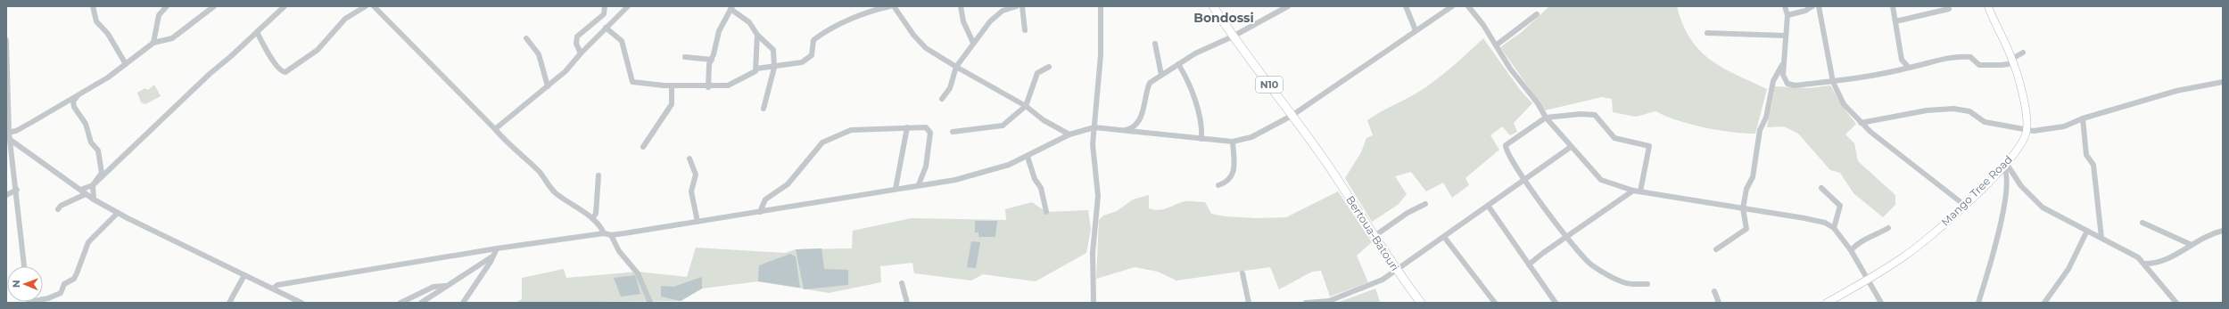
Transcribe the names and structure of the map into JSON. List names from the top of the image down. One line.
{"streets":{"highway":["N10","Bertoua-Batouri"],"main road":["Mango Tree Road"]},"crossings":[["N10","Bertoua-Batouri"]],"districts":["Bondossi"],"north":"left"}
